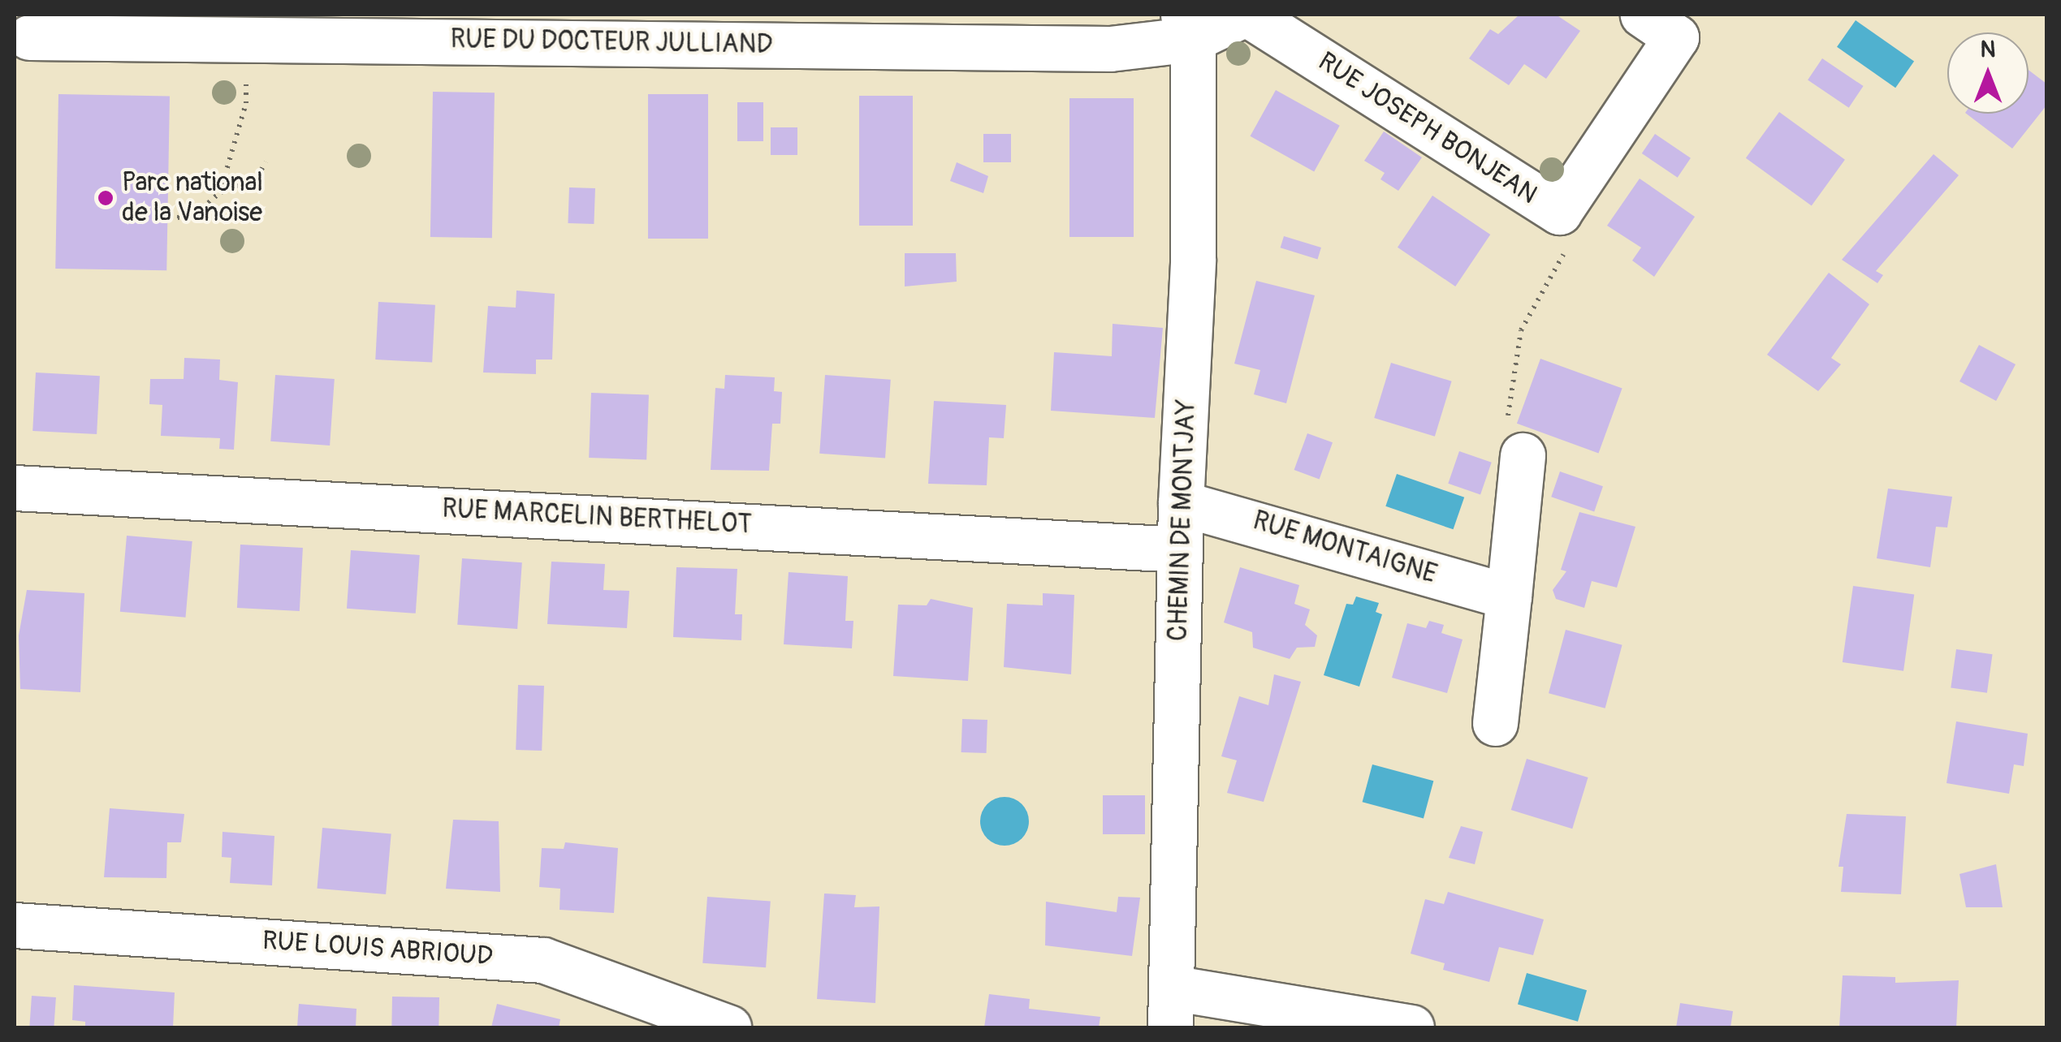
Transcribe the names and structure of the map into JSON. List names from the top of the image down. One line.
{"streets":{"street":["RUE DU DOCTEUR JULLIAND","RUE JOSEPH BONJEAN","RUE MARCELIN BERTHELOT","CHEMIN DE MONTJAY","RUE MONTAIGNE","RUE LOUIS ABRIOUD"]},"crossings":[["RUE DU DOCTEUR JULLIAND","RUE JOSEPH BONJEAN"],["RUE DU DOCTEUR JULLIAND","CHEMIN DE MONTJAY"],["RUE JOSEPH BONJEAN","CHEMIN DE MONTJAY"],["RUE MARCELIN BERTHELOT","CHEMIN DE MONTJAY"],["CHEMIN DE MONTJAY","RUE MONTAIGNE"]],"places":["Parc national de la Vanoise"],"north":"top"}
